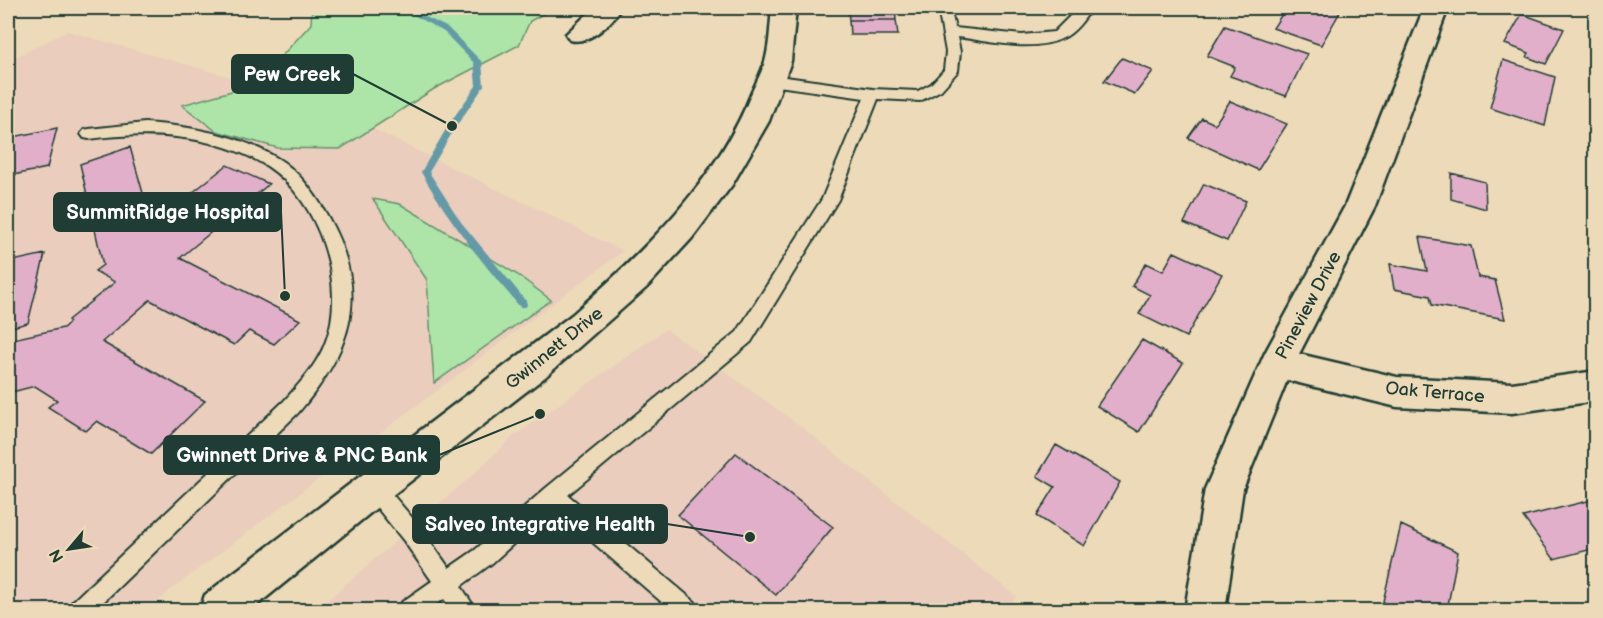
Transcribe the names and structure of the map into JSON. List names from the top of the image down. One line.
{"streets":{"street":["Pineview Drive","Gwinnett Drive","Oak Terrace"]},"crossings":[["Pineview Drive","Oak Terrace"]],"places":["Pew Creek","SummitRidge Hospital","Gwinnett Drive & PNC Bank","Salveo Integrative Health"],"north":"bottom left"}
